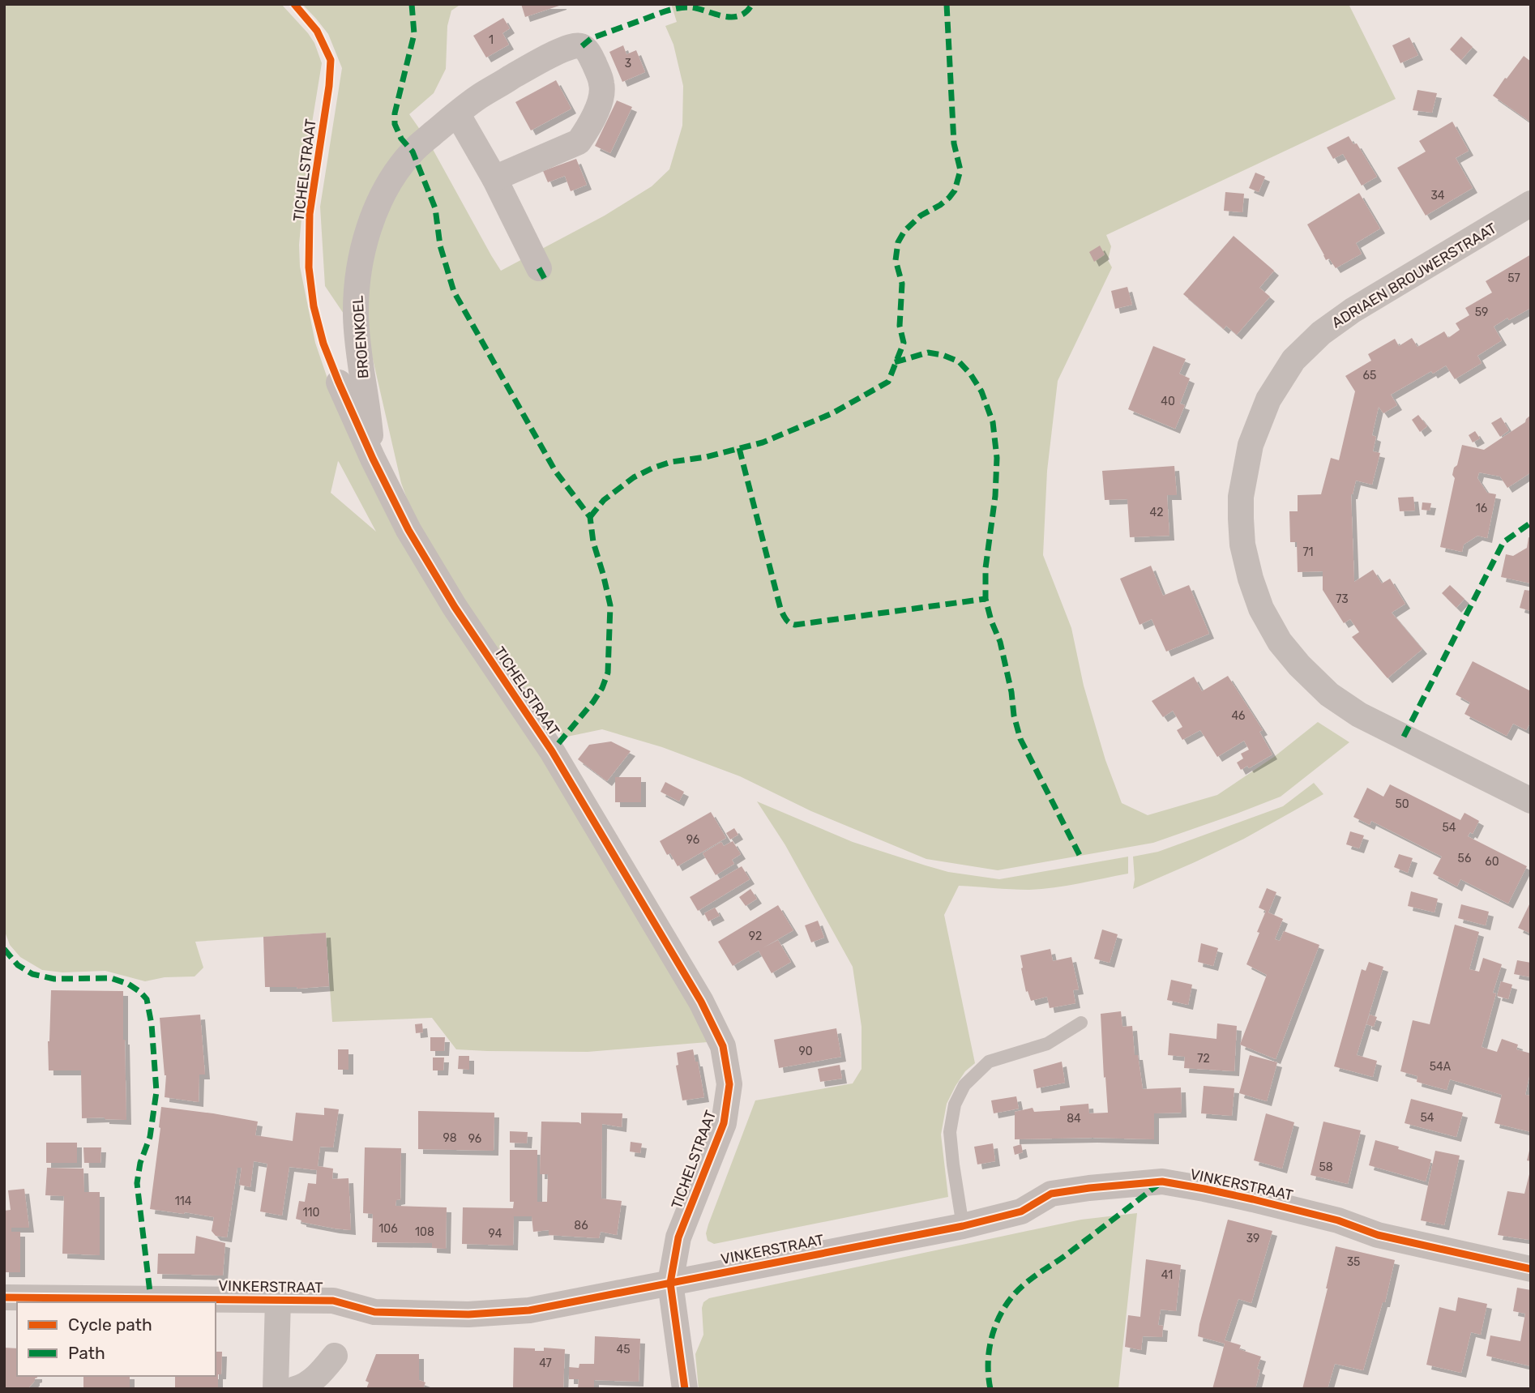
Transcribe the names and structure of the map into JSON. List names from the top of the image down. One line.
{"streets":{"street":["TICHELSTRAAT","ADRIAEN BROUWERSTRAAT","BROENKOEL","VINKERSTRAAT"]},"crossings":[["TICHELSTRAAT","BROENKOEL"],["TICHELSTRAAT","VINKERSTRAAT"]],"house_numbers":["1","3","34","57","59","65","40","16","42","71","73","46","50","54","96","56","60","92","90","72","54A","54","84","98","96","58","114","110","86","106","108","94","39","35","41","45","47"],"legend":["Cycle path","Path"]}
